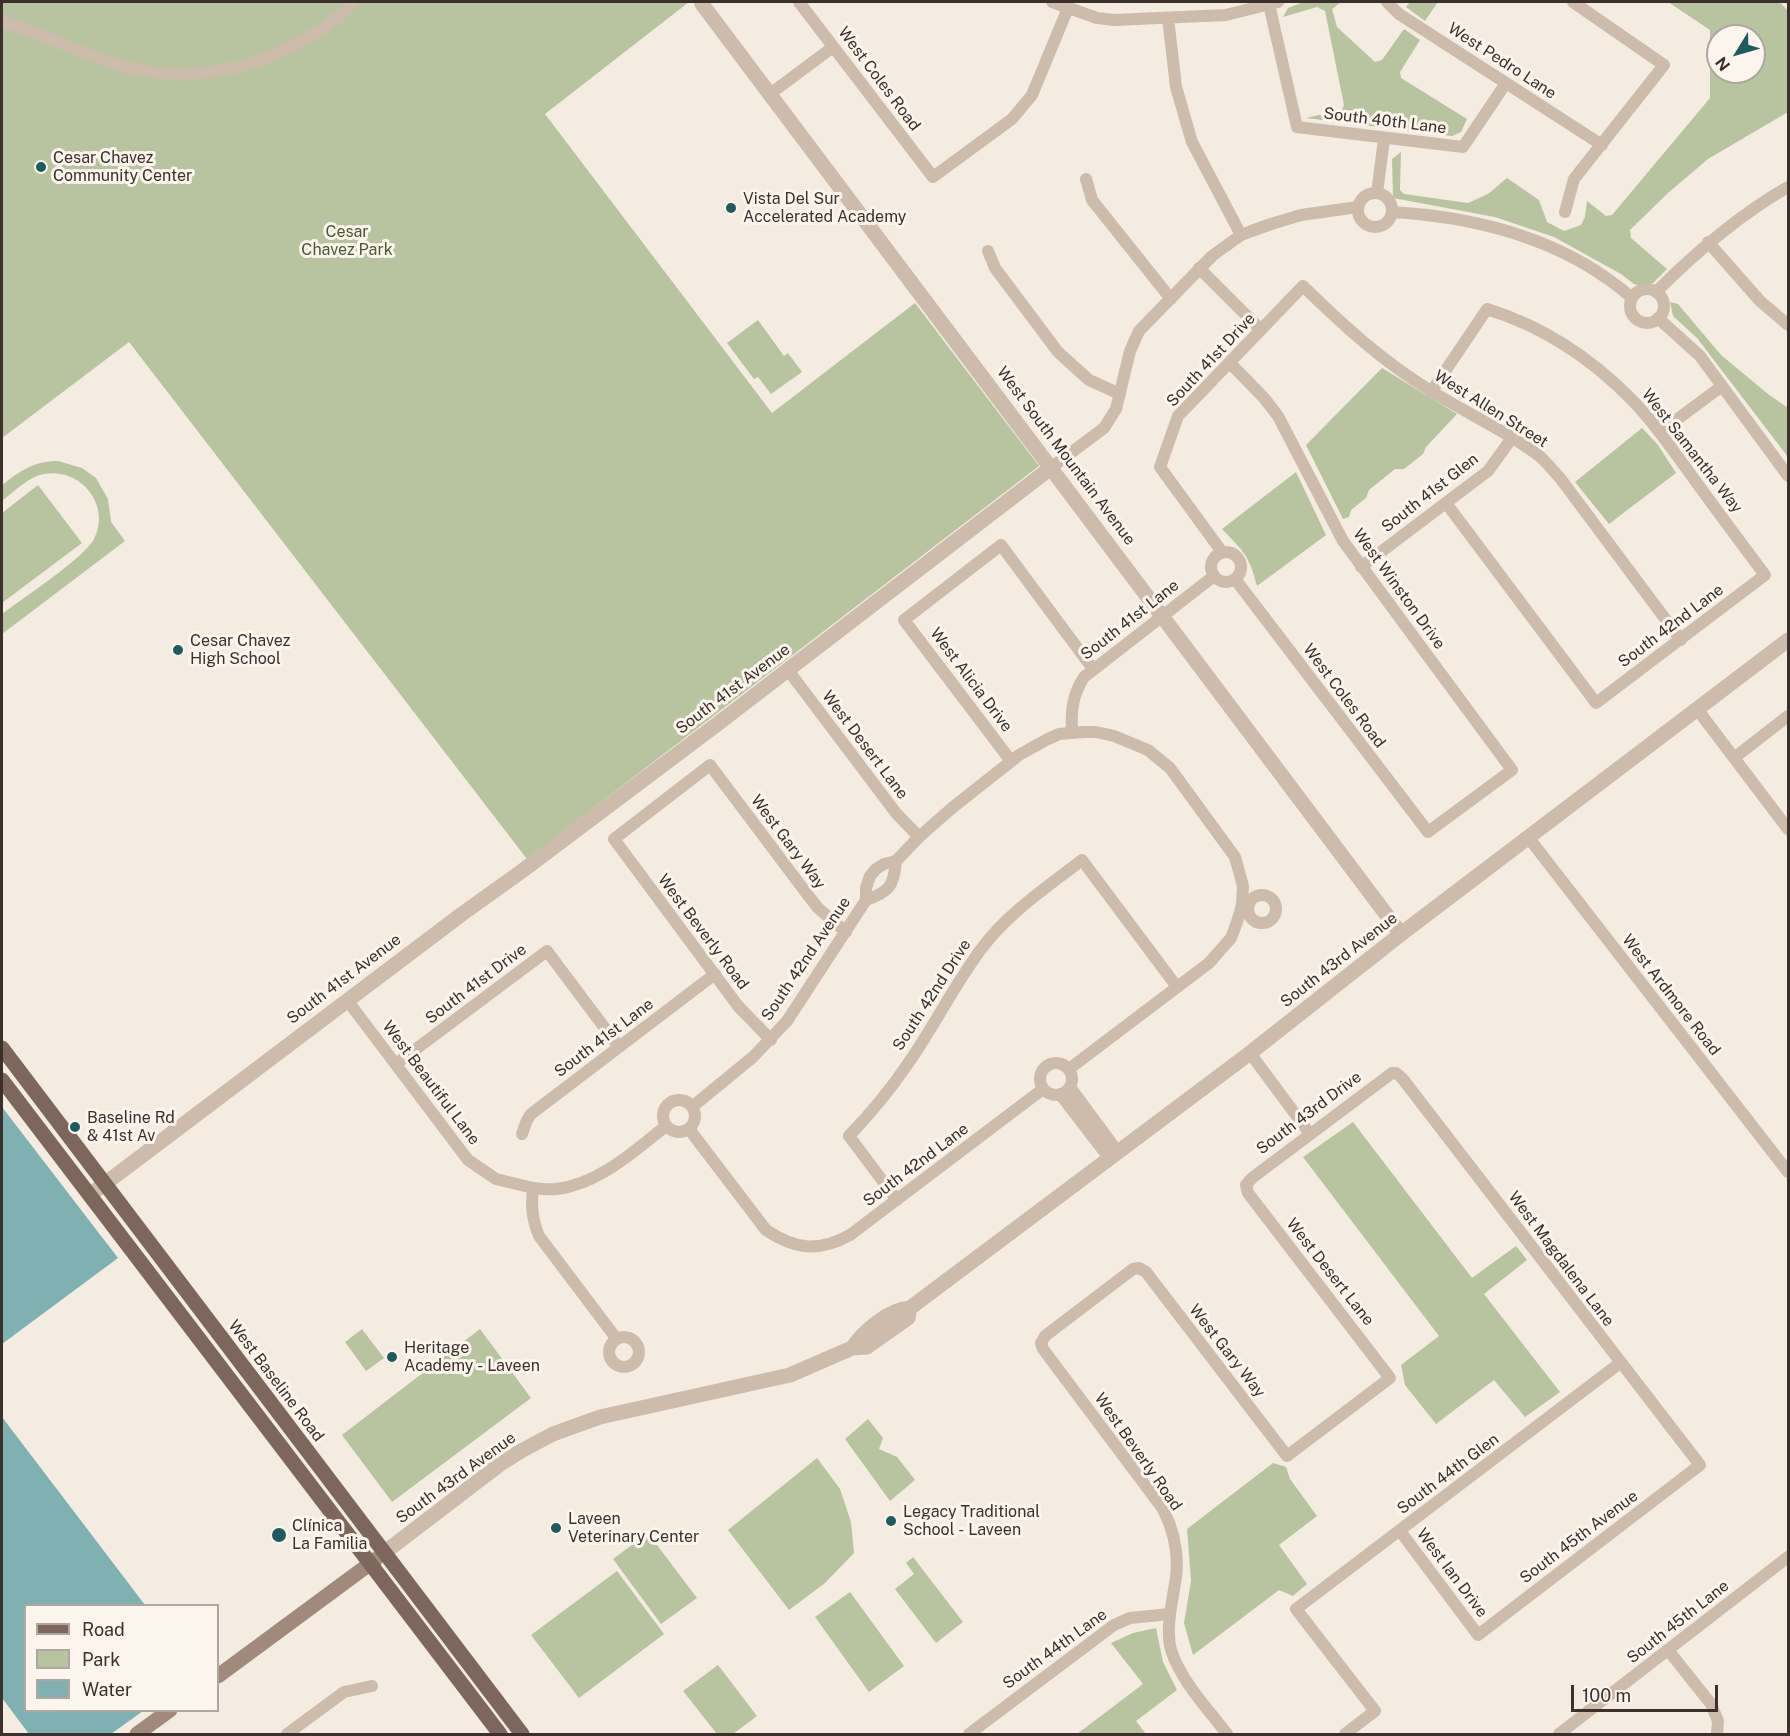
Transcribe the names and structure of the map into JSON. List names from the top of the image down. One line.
{"streets":{"main road":["South 43rd Avenue","West Baseline Road"],"street":["West Pedro Lane","West Coles Road","South 40th Lane","South 41st Drive","West Allen Street","West Samantha Way","West South Mountain Avenue","South 41st Glen","West Winston Drive","South 41st Lane","South 42nd Lane","West Alicia Drive","South 41st Avenue","West Desert Lane","West Gary Way","West Beverly Road","South 42nd Avenue","South 42nd Drive","West Ardmore Road","West Beautiful Lane","South 43rd Drive","West Magdalena Lane","South 44th Glen","South 45th Avenue","West Ian Drive","South 45th Lane","South 44th Lane"]},"crossings":[["West Pedro Lane","South 40th Lane"],["West Coles Road","South 41st Drive"],["West Coles Road","West Winston Drive"],["West Coles Road","South 41st Lane"],["South 41st Drive","West Allen Street"],["South 41st Drive","West Winston Drive"],["South 41st Drive","South 41st Lane"],["South 41st Drive","West Beautiful Lane"],["West Allen Street","West Samantha Way"],["West Allen Street","South 41st Glen"],["West Allen Street","South 42nd Lane"],["West Samantha Way","South 42nd Lane"],["West South Mountain Avenue","South 41st Lane"],["West South Mountain Avenue","South 41st Avenue"],["West South Mountain Avenue","South 43rd Avenue"],["South 41st Glen","West Winston Drive"],["South 41st Glen","South 42nd Lane"],["South 41st Lane","West Alicia Drive"],["South 41st Lane","West Beverly Road"],["South 41st Lane","South 42nd Avenue"],["South 42nd Lane","South 42nd Avenue"],["South 42nd Lane","South 42nd Drive"],["West Alicia Drive","South 42nd Avenue"],["South 41st Avenue","West Desert Lane"],["South 41st Avenue","West Beautiful Lane"],["South 41st Avenue","West Baseline Road"],["West Desert Lane","West Gary Way"],["West Desert Lane","South 42nd Avenue"],["West Desert Lane","South 43rd Drive"],["West Gary Way","West Beverly Road"],["West Gary Way","South 42nd Avenue"],["West Beverly Road","South 42nd Avenue"],["West Beverly Road","South 44th Lane"],["South 43rd Avenue","West Ardmore Road"],["South 43rd Avenue","West Baseline Road"],["South 43rd Drive","West Magdalena Lane"],["West Magdalena Lane","South 44th Glen"],["West Magdalena Lane","South 45th Avenue"],["South 44th Glen","West Ian Drive"],["South 45th Avenue","West Ian Drive"]],"parks":["Cesar Chavez Park"],"places":["Cesar Chavez Community Center","Vista Del Sur Accelerated Academy","Cesar Chavez High School","Baseline Rd & 41st Av","Heritage Academy - Laveen","Legacy Traditional School - Laveen","Laveen Veterinary Center","Clínica La Familia"],"legend":["Road","Park","Water"],"scale_bar":"100 m","north":"bottom left"}
